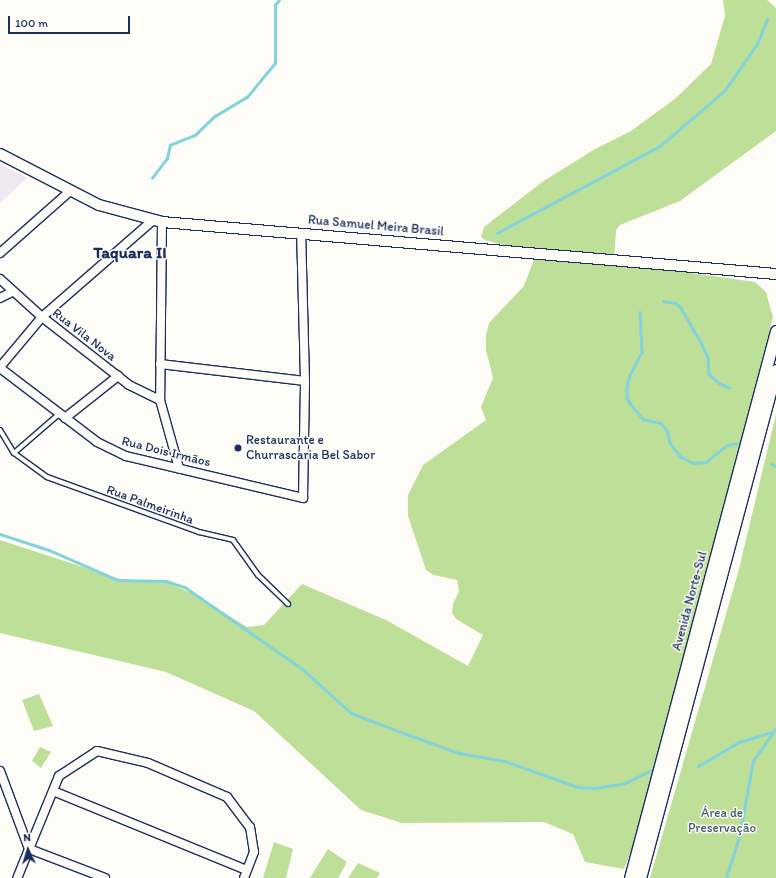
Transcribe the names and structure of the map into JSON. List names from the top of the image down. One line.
{"streets":{"main road":["Avenida Norte-Sul"],"street":["Rua Samuel Meira Brasil","Rua Vila Nova","Rua Dois Irmãos"],"lane":["Rua Palmeirinha"]},"districts":["Taquara II"],"parks":["Área de Preservação"],"places":["Restaurante e Churrascaria Bel Sabor"],"scale_bar":"100 m","north":"top"}
